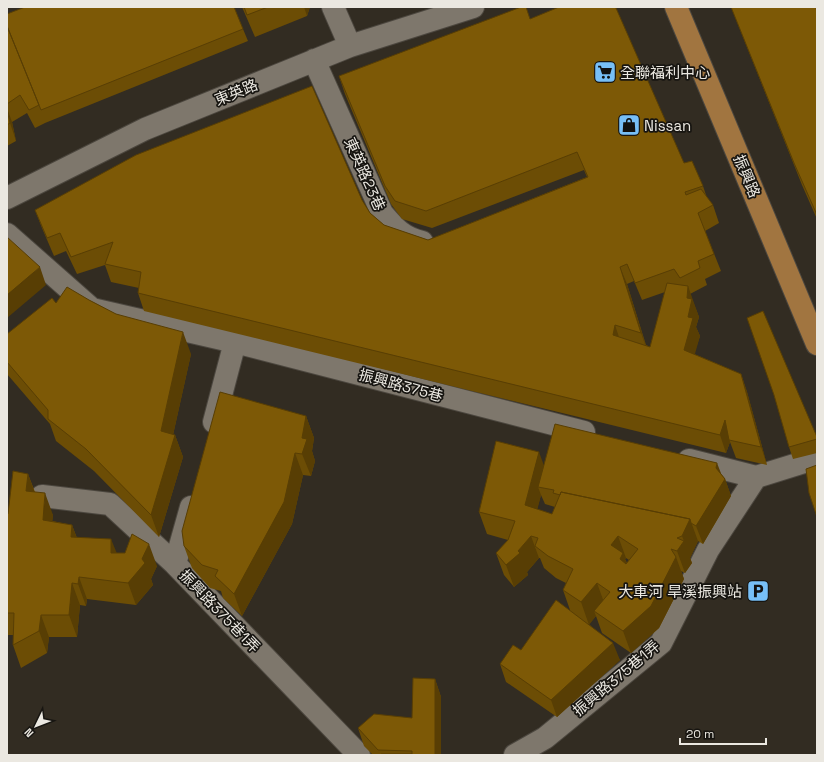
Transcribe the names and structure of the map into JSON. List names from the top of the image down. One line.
{"streets":{"main road":["振興路"],"street":["東英路","東英路23巷","振興路375巷","振興路375巷1弄"]},"crossings":[["東英路","東英路23巷"]],"places":{"supermarket":["全聯福利中心"],"shop":["Nissan"],"parking":["大車河 旱溪振興站"]},"scale_bar":"20 m","north":"bottom left"}
